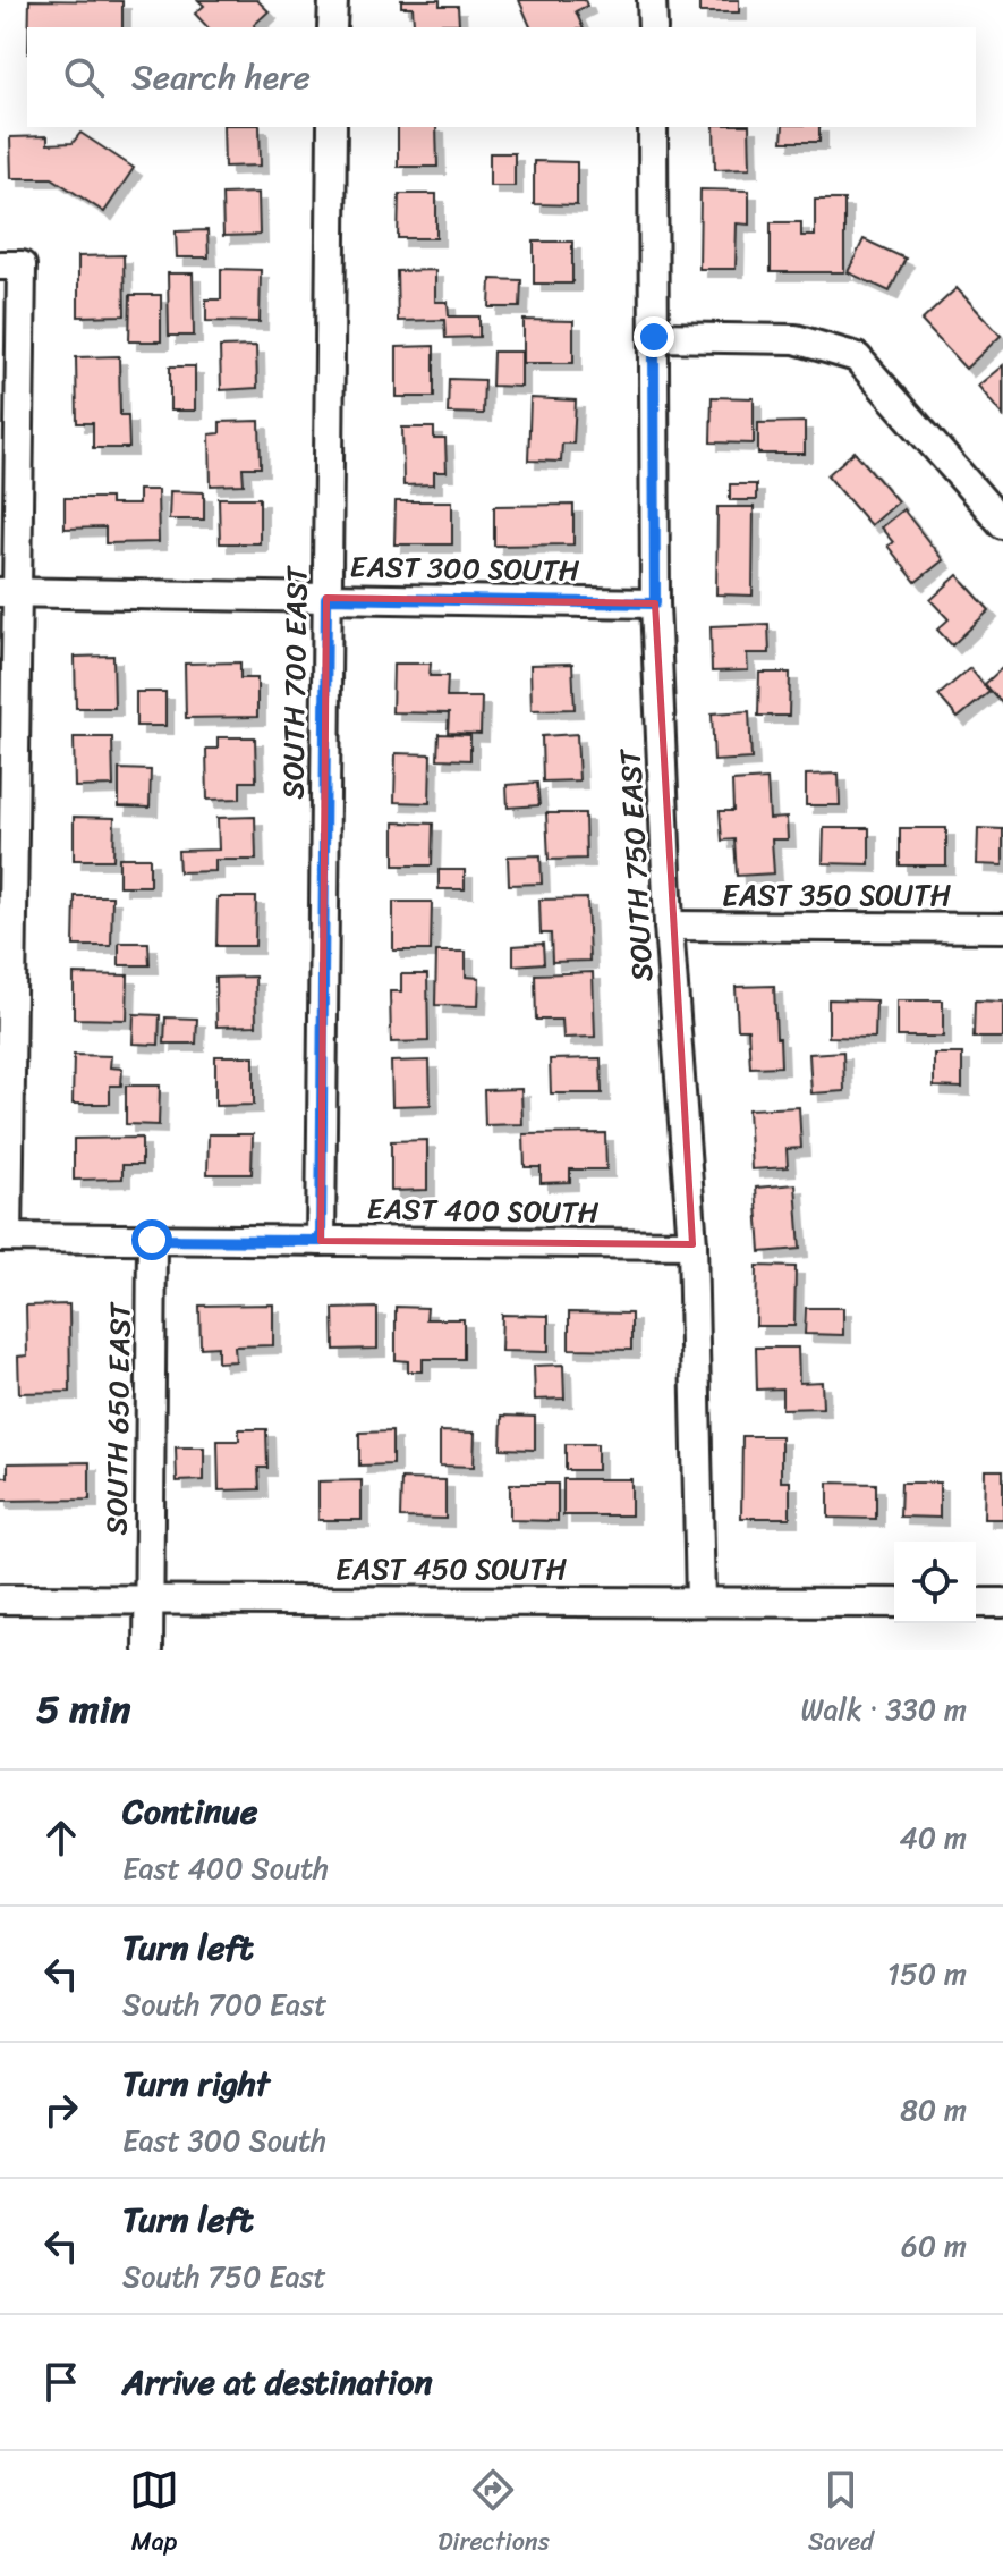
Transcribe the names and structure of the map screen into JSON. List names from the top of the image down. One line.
{"streets":{"street":["EAST 300 SOUTH","SOUTH 700 EAST","SOUTH 750 EAST","EAST 350 SOUTH","EAST 400 SOUTH","SOUTH 650 EAST","EAST 450 SOUTH"]},"crossings":[["EAST 300 SOUTH","SOUTH 700 EAST"],["EAST 300 SOUTH","SOUTH 750 EAST"],["SOUTH 700 EAST","EAST 400 SOUTH"],["SOUTH 750 EAST","EAST 350 SOUTH"],["SOUTH 750 EAST","EAST 400 SOUTH"],["SOUTH 750 EAST","EAST 450 SOUTH"],["EAST 400 SOUTH","SOUTH 650 EAST"],["SOUTH 650 EAST","EAST 450 SOUTH"]],"page":{"search":"Search here","heading":["5 min","Walk · 330 m"],"list":[["Continue","East 400 South","40 m"],["Turn left","South 700 East","150 m"],["Turn right","East 300 South","80 m"],["Turn left","South 750 East","60 m"],"Arrive at destination"],"nav":["Map","Directions","Saved"]}}
